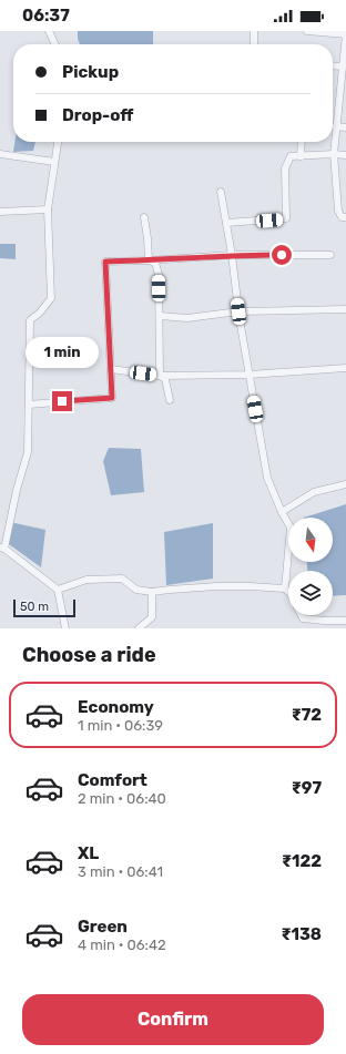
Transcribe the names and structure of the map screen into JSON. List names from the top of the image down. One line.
{"scale_bar":"50 m","north":"bottom","page":{"status":"06:37","banner":["Pickup","Drop-off"],"bubble":"1 min","scale":"50 m","heading":"Choose a ride","list":[{"name":"Economy","note":"1 min · 06:39","value":"₹72"},{"name":"Comfort","note":"2 min · 06:40","value":"₹97"},{"name":"XL","note":"3 min · 06:41","value":"₹122"},{"name":"Green","note":"4 min · 06:42","value":"₹138"}],"buttons":"Confirm"}}
